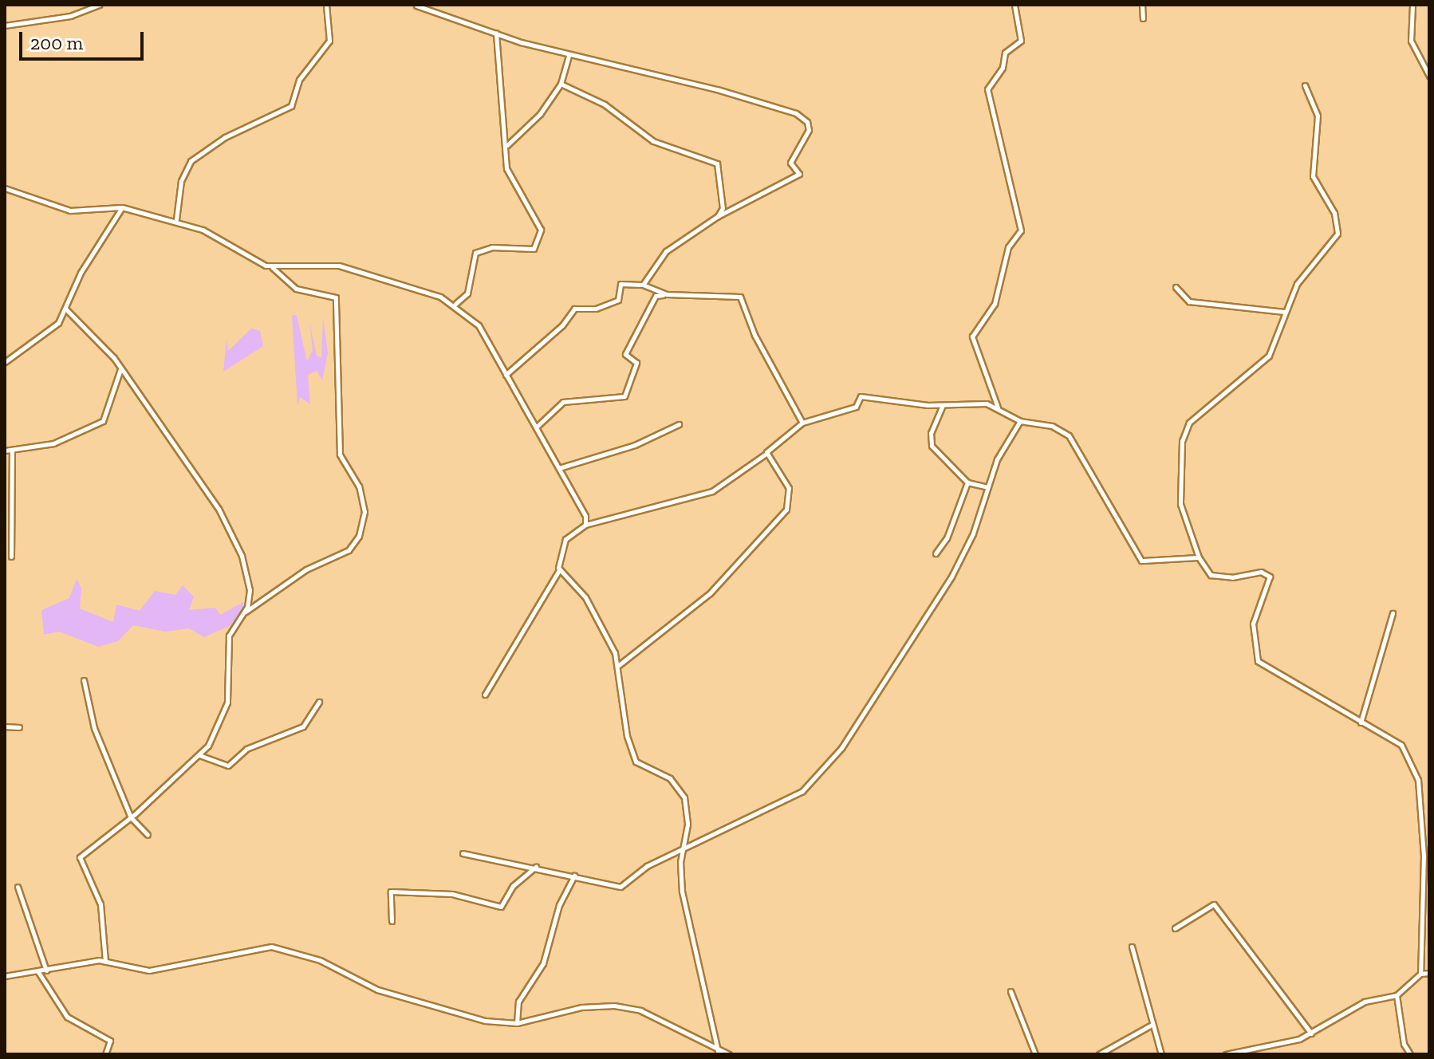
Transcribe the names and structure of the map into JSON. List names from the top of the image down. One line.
{"scale_bar":"200 m"}
